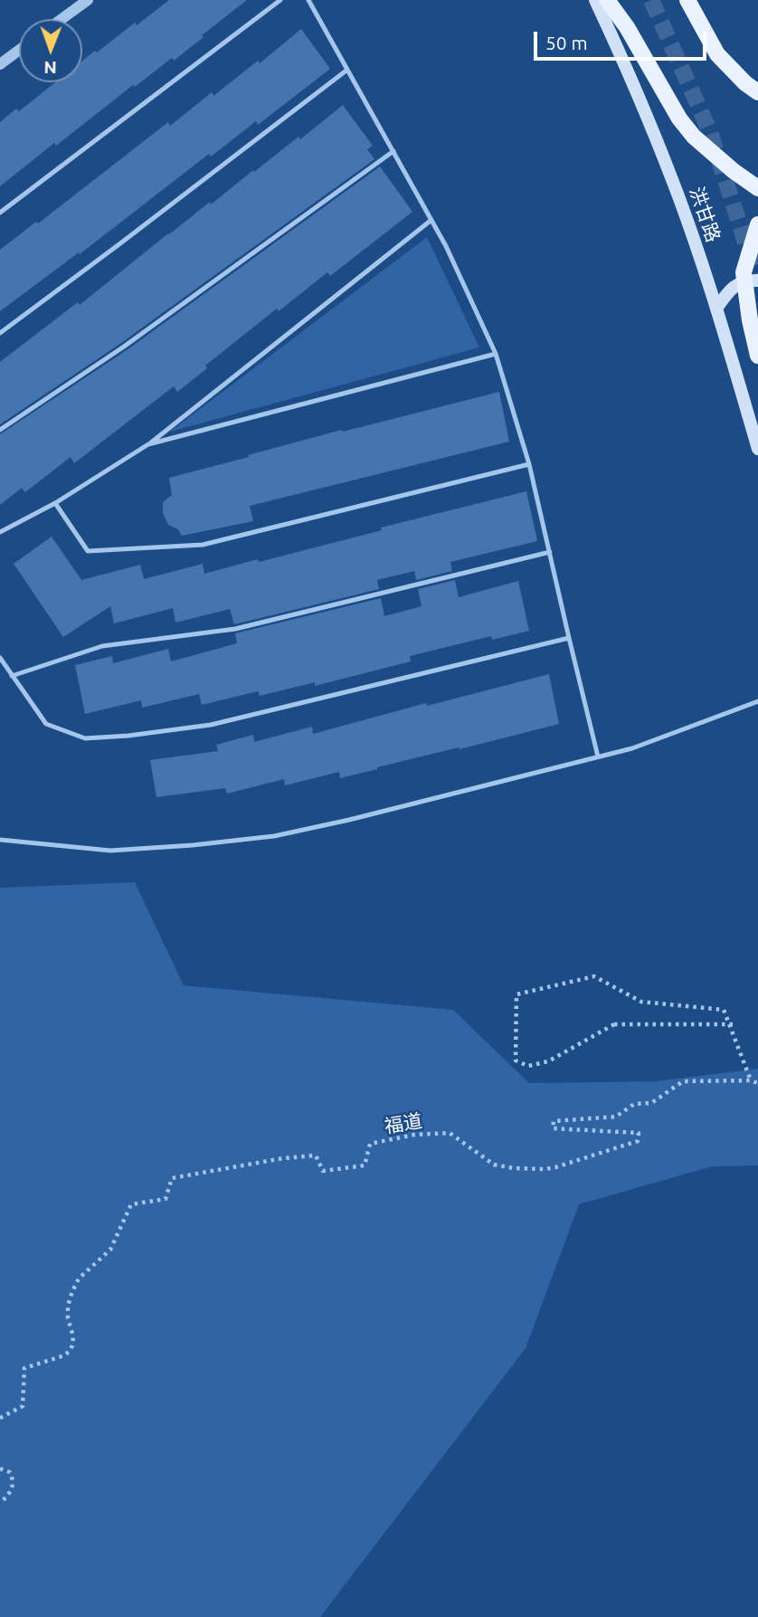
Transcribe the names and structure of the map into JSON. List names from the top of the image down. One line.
{"streets":{"main road":["洪甘路"],"path":["福道"]},"scale_bar":"50 m","north":"bottom"}
